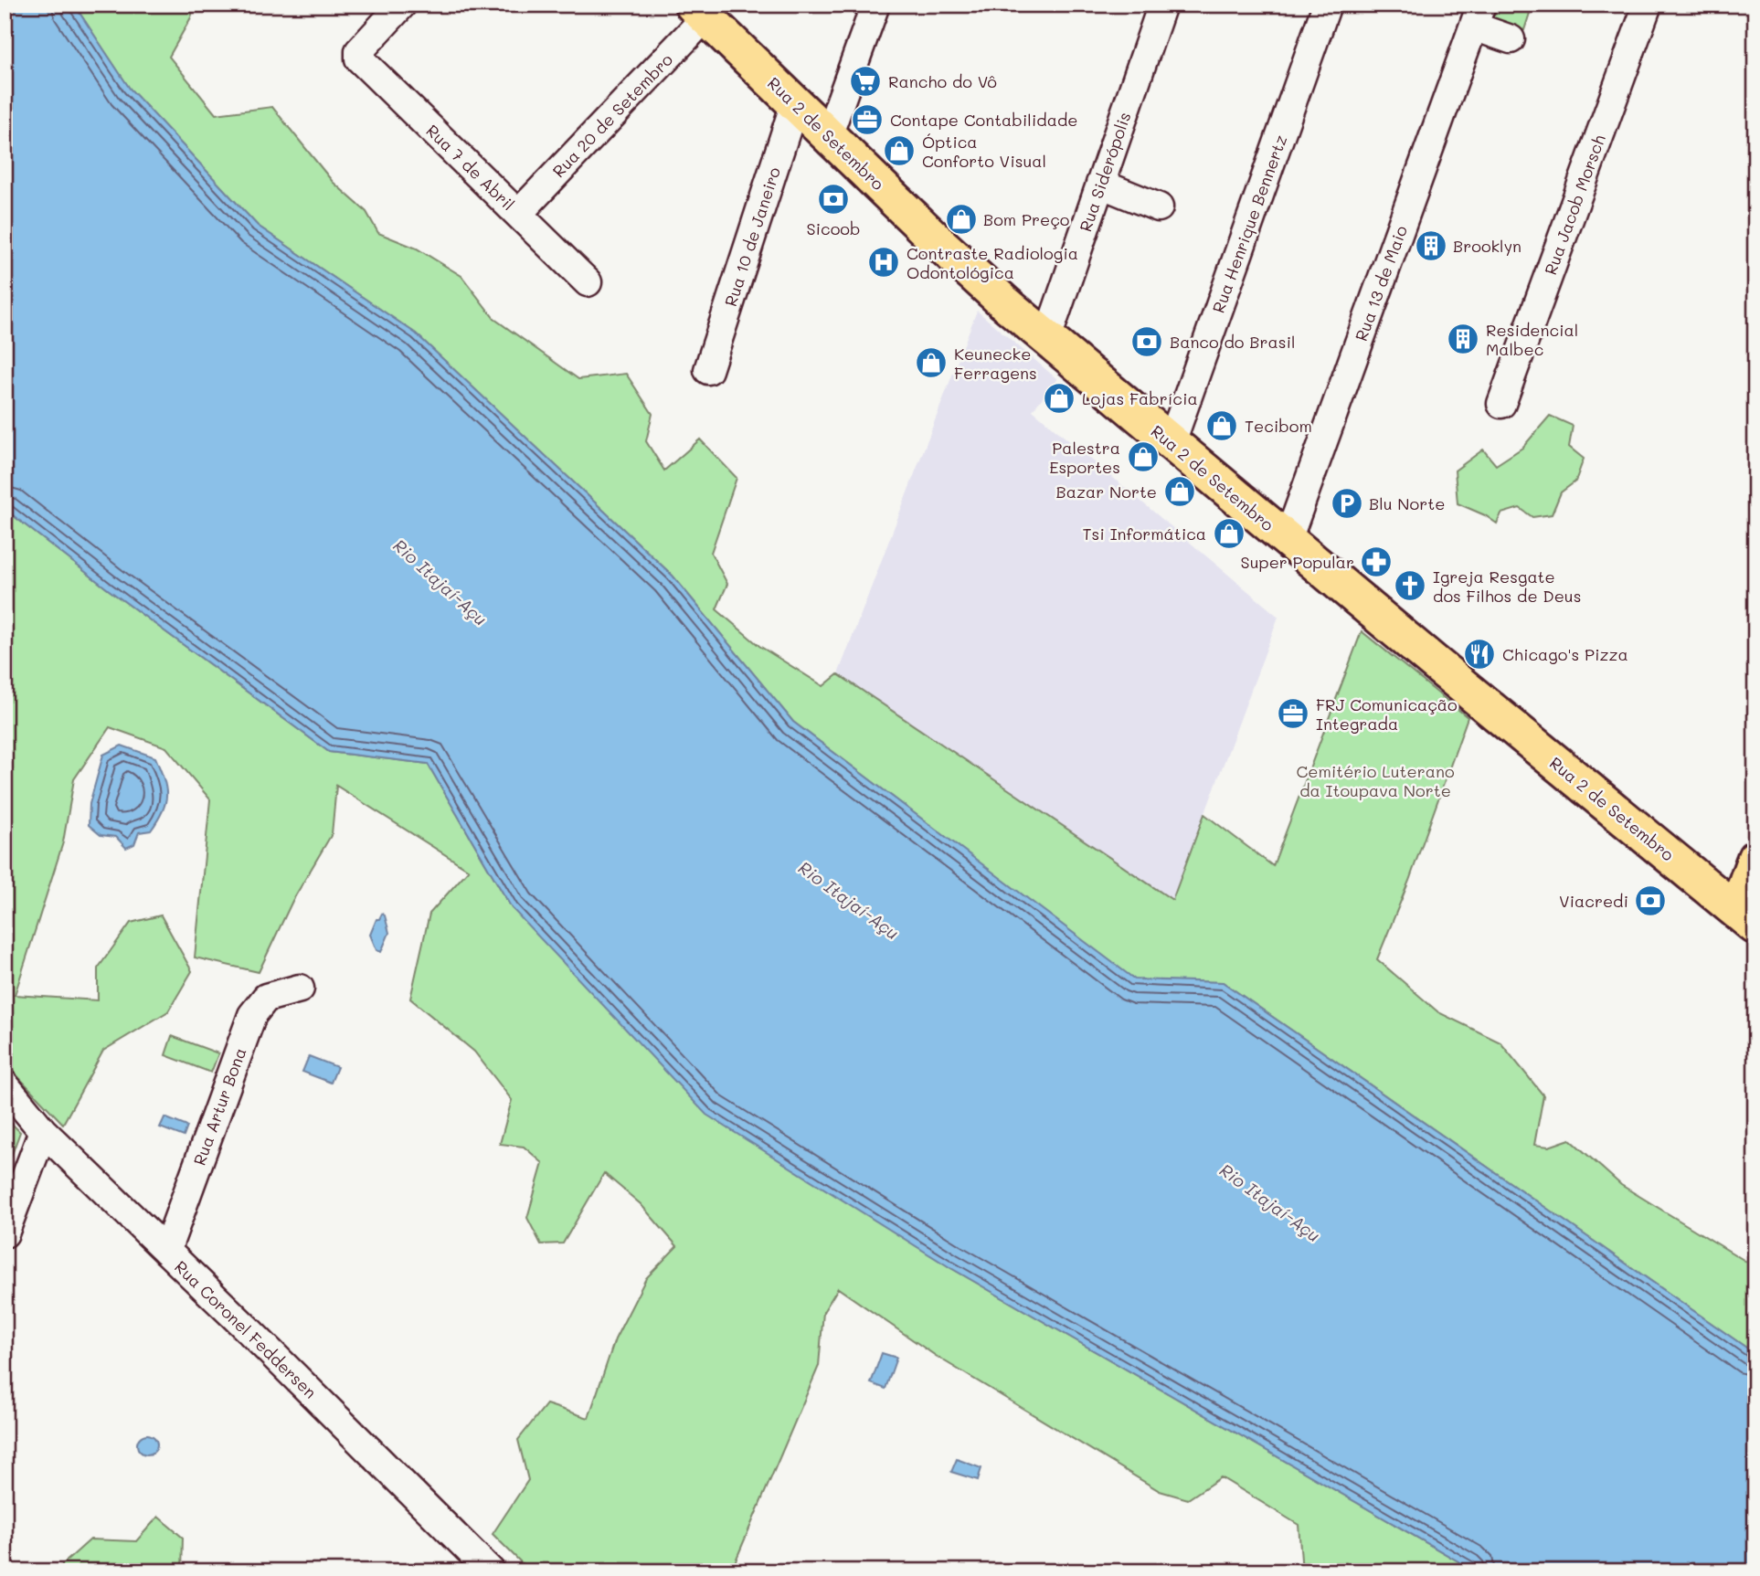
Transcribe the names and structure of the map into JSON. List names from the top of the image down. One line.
{"streets":{"main road":["Rua 2 de Setembro"],"street":["Rua 20 de Setembro","Rua 7 de Abril","Rua Siderópolis","Rua Jacob Morsch","Rua Henrique Bennertz","Rua 10 de Janeiro","Rua 13 de Maio","Rua Artur Bona","Rua Coronel Feddersen"]},"crossings":[["Rua 20 de Setembro","Rua 2 de Setembro"],["Rua 20 de Setembro","Rua 7 de Abril"],["Rua 2 de Setembro","Rua Siderópolis"],["Rua 2 de Setembro","Rua Henrique Bennertz"],["Rua 2 de Setembro","Rua 10 de Janeiro"],["Rua 2 de Setembro","Rua 13 de Maio"],["Rua Artur Bona","Rua Coronel Feddersen"]],"water":["Rio Itajaí-Açu"],"parks":["Cemitério Luterano da Itoupava Norte"],"places":{"supermarket":["Rancho do Vô"],"office":["Contape Contabilidade","FRJ Comunicação Integrada"],"shop":["Óptica Conforto Visual","Bom Preço","Keunecke Ferragens","Lojas Fabrícia","Tecibom","Palestra Esportes","Bazar Norte","Tsi Informática"],"bank":["Sicoob","Banco do Brasil","Viacredi"],"building":["Brooklyn","Residencial Malbec"],"hospital":["Contraste Radiologia Odontológica"],"parking":["Blu Norte"],"pharmacy":["Super Popular"],"church":["Igreja Resgate dos Filhos de Deus"],"restaurant":["Chicago's Pizza"]}}
